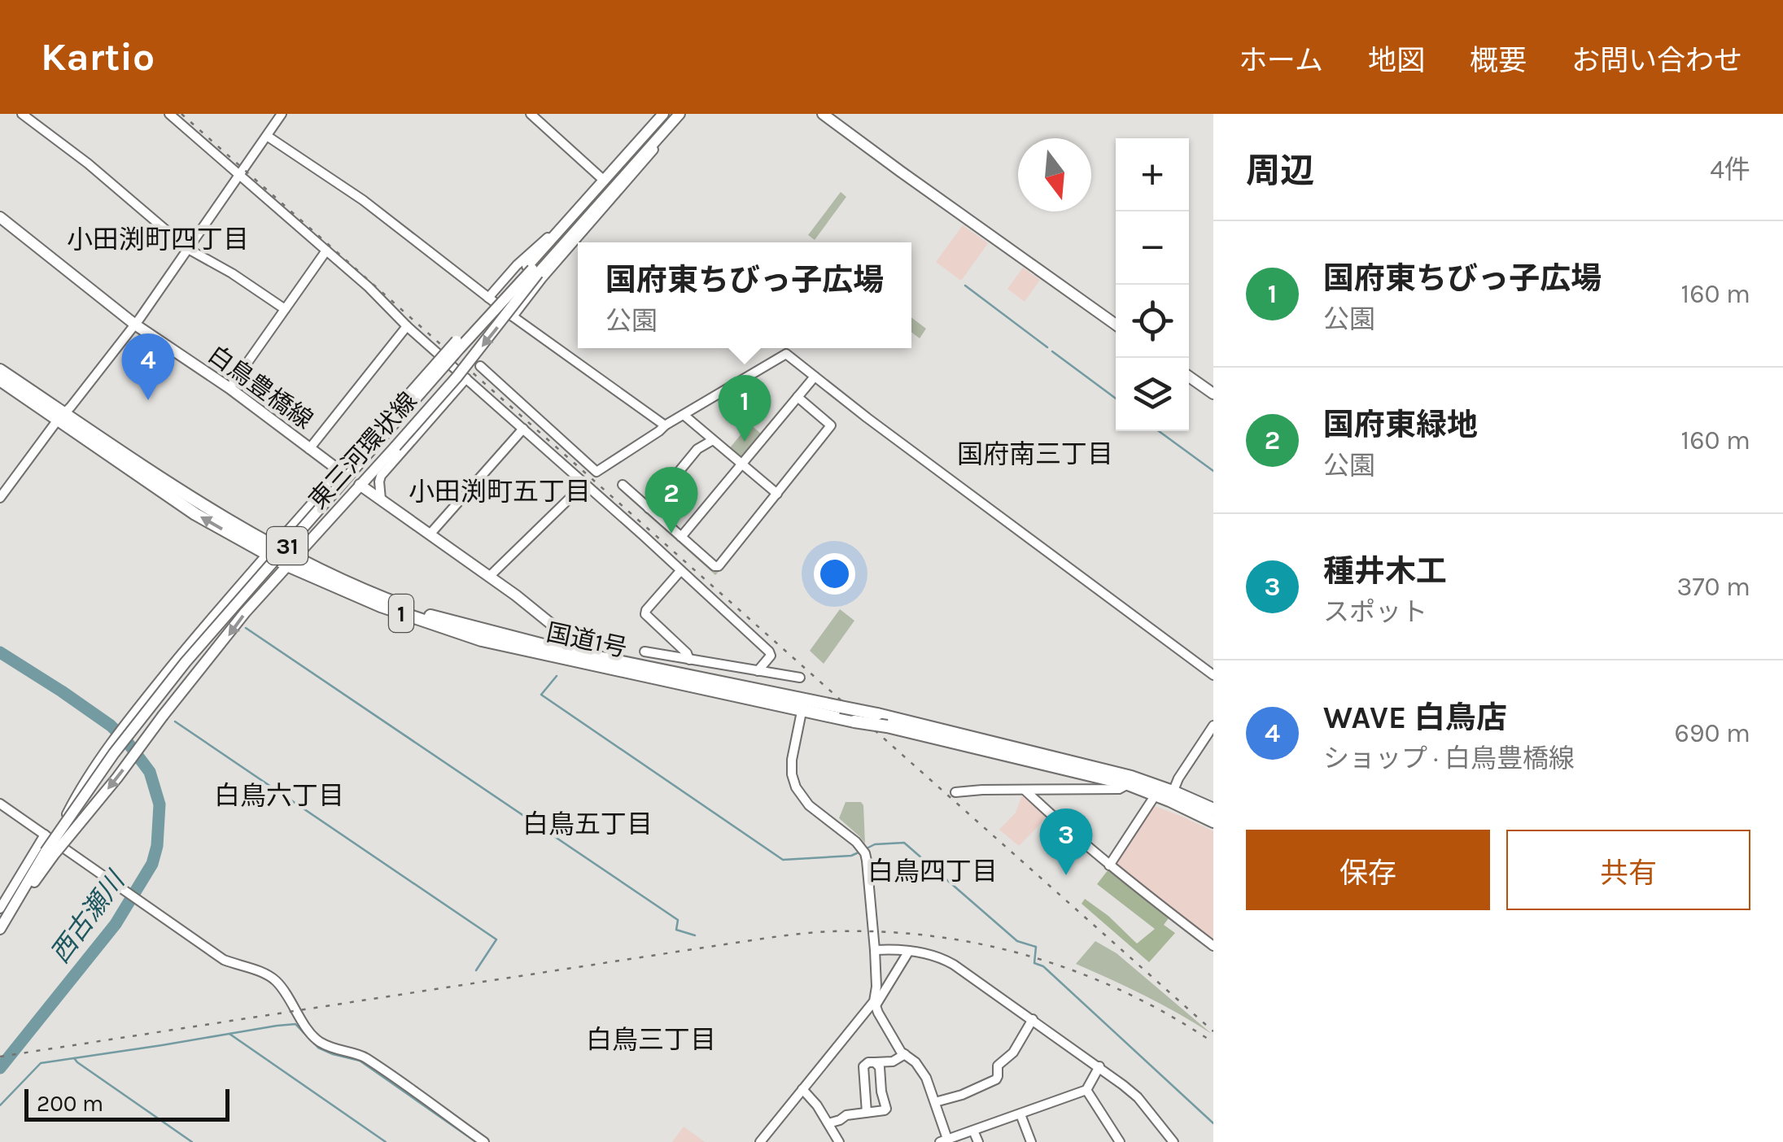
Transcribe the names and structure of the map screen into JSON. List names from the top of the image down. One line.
{"streets":{"highway":["1","国道1号"],"main road":["白鳥豊橋線","東三河環状線","31"]},"crossings":[["白鳥豊橋線","東三河環状線"],["東三河環状線","国道1号"]],"districts":["小田渕町四丁目","国府南三丁目","小田渕町五丁目","白鳥六丁目","白鳥五丁目","白鳥四丁目","白鳥三丁目"],"water":["西古瀬川"],"scale_bar":"200 m","north":"bottom","page":{"header":"Kartio","nav":["ホーム","地図","概要","お問い合わせ"],"heading":["周辺","4件"],"map_buttons":["+","−"],"list":[{"mark":"1","name":"国府東ちびっ子広場","note":"公園","value":"160 m"},{"mark":"2","name":"国府東緑地","note":"公園","value":"160 m"},{"mark":"3","name":"種井木工","note":"スポット","value":"370 m"},{"mark":"4","name":"WAVE 白鳥店","note":"ショップ · 白鳥豊橋線","value":"690 m"}],"popup":["国府東ちびっ子広場","公園"],"pins":["4","1","2","3"],"buttons":["保存","共有"],"scale":"200 m"}}
